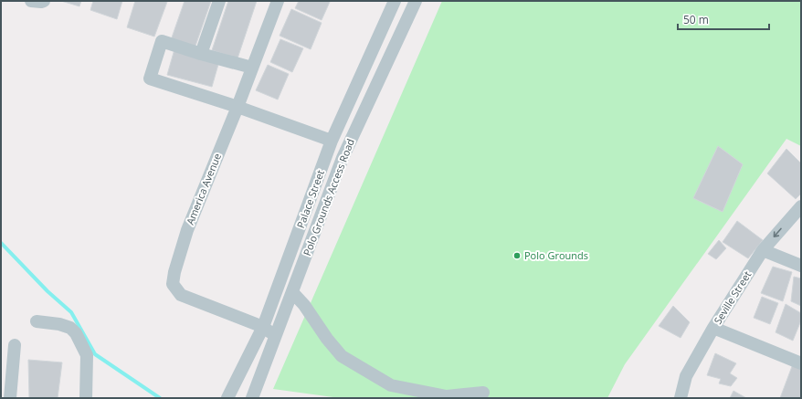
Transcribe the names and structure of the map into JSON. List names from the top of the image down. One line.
{"streets":{"street":["America Avenue","Polo Grounds Access Road","Palace Street","Seville Street"]},"crossings":[["America Avenue","Palace Street"]],"places":["Polo Grounds"],"scale_bar":"50 m"}
